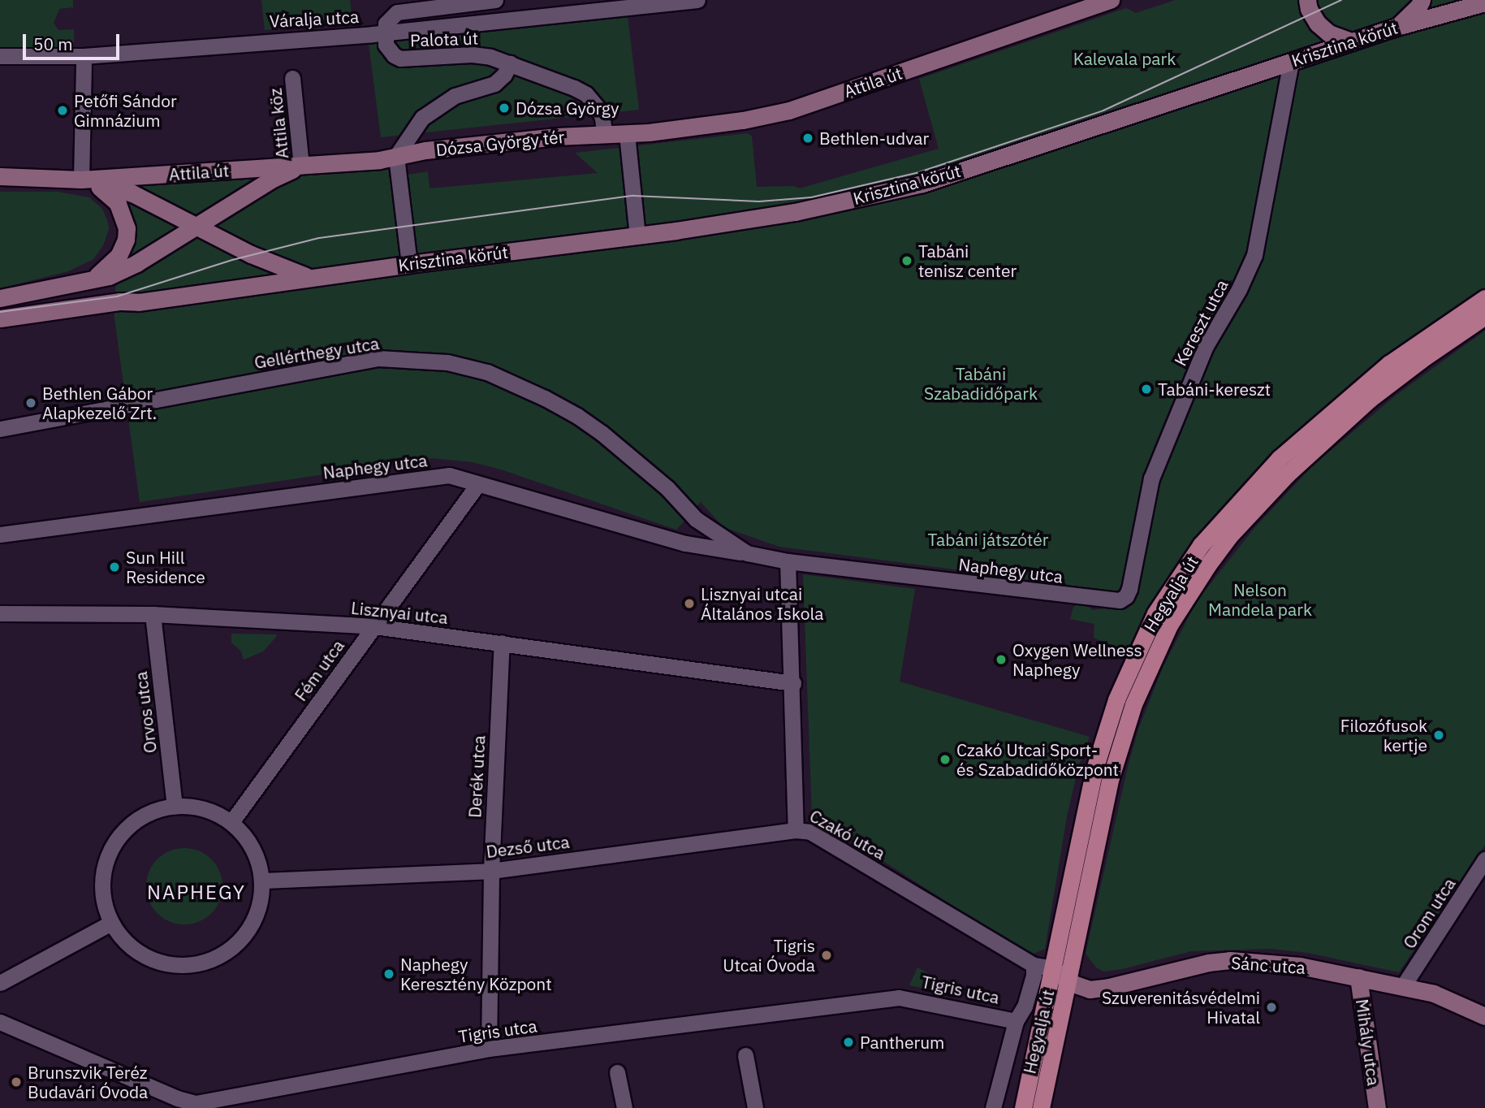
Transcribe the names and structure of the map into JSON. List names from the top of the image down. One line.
{"streets":{"main road":["Krisztina körút","Attila út","Dózsa György tér","Hegyalja út","Sánc utca","Mihály utca"],"street":["Váralja utca","Palota út","Attila köz","Kereszt utca","Gellérthegy utca","Naphegy utca","Lisznyai utca","Fém utca","Orvos utca","Derék utca","Czakó utca","Dezső utca","Orom utca","Tigris utca"]},"crossings":[["Váralja utca","Palota út"],["Krisztina körút","Attila út"],["Krisztina körút","Kereszt utca"],["Attila út","Attila köz"],["Attila út","Dózsa György tér"],["Kereszt utca","Naphegy utca"],["Gellérthegy utca","Naphegy utca"],["Gellérthegy utca","Czakó utca"],["Naphegy utca","Fém utca"],["Naphegy utca","Czakó utca"],["Hegyalja út","Czakó utca"],["Hegyalja út","Sánc utca"],["Lisznyai utca","Fém utca"],["Lisznyai utca","Orvos utca"],["Lisznyai utca","Derék utca"],["Lisznyai utca","Czakó utca"],["Fém utca","Orvos utca"],["Fém utca","Dezső utca"],["Orvos utca","Dezső utca"],["Derék utca","Dezső utca"],["Derék utca","Tigris utca"],["Czakó utca","Dezső utca"],["Czakó utca","Sánc utca"],["Orom utca","Sánc utca"],["Sánc utca","Mihály utca"]],"districts":["NAPHEGY"],"parks":["Kalevala park","Tabáni Szabadidőpark","Tabáni játszótér","Nelson Mandela park"],"places":["Dózsa György","Petőfi Sándor Gimnázium","Bethlen-udvar","Tabáni tenisz center","Tabáni-kereszt","Bethlen Gábor Alapkezelő Zrt.","Sun Hill Residence","Lisznyai utcai Általános Iskola","Oxygen Wellness Naphegy","Filozófusok kertje","Czakó Utcai Sport- és Szabadidőközpont","Tigris Utcai Óvoda","Naphegy Keresztény Központ","Szuverenitásvédelmi Hivatal","Pantherum","Brunszvik Teréz Budavári Óvoda"],"scale_bar":"50 m"}
